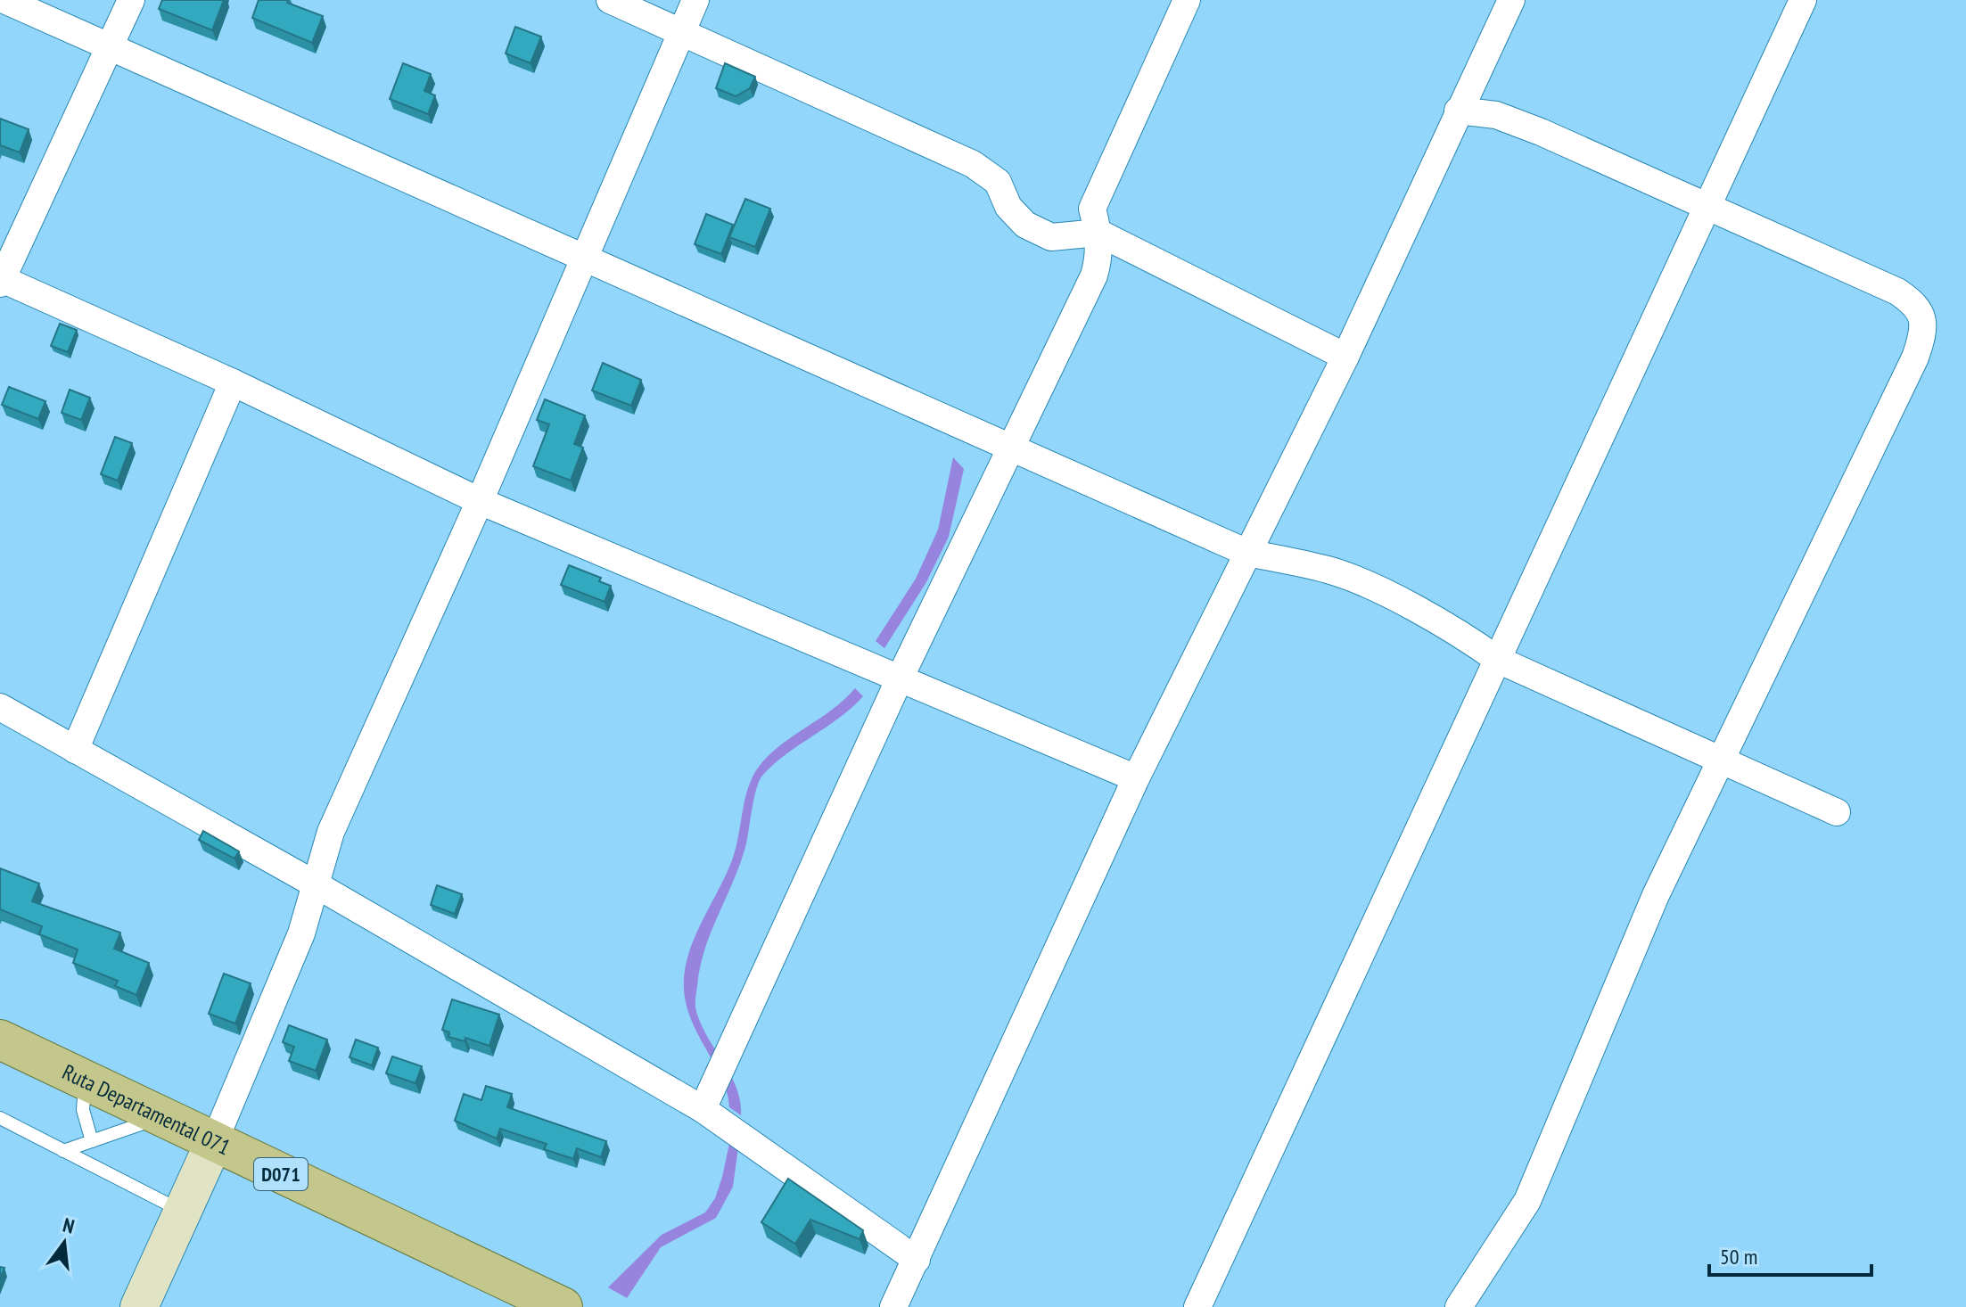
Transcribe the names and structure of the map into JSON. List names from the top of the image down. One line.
{"streets":{"main road":["Ruta Departamental 071","D071"]},"scale_bar":"50 m","north":"top"}
